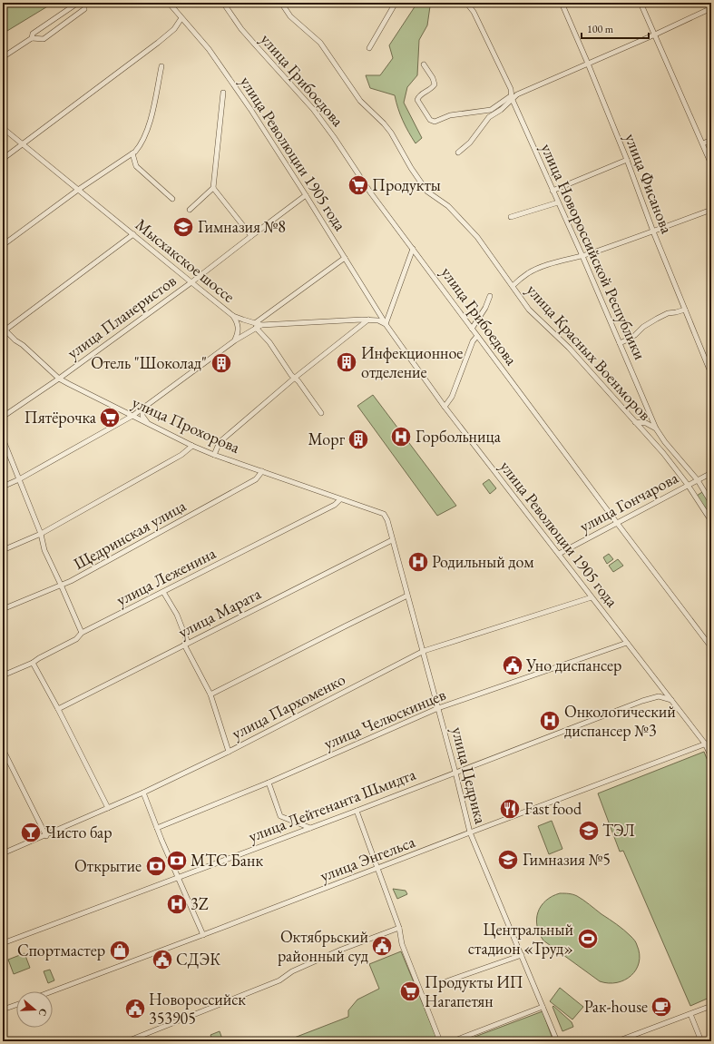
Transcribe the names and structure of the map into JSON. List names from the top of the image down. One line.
{"streets":{"street":["улица Грибоедова","улица Революции 1905 года","улица Фисанова","улица Новороссийской Республики","Мысхакское шоссе","улица Планеристов","улица Красных Военморов","улица Прохорова","улица Гончарова","Щедринская улица","улица Леженина","улица Марата","улица Пархоменко","улица Челюскинцев","улица Цедрика","улица Лейтенанта Шмидта","улица Энгельса"]},"crossings":[["улица Грибоедова","улица Гончарова"],["улица Революции 1905 года","улица Планеристов"],["улица Революции 1905 года","улица Гончарова"],["улица Революции 1905 года","улица Пархоменко"],["улица Революции 1905 года","улица Челюскинцев"],["улица Революции 1905 года","улица Лейтенанта Шмидта"],["улица Революции 1905 года","улица Энгельса"],["улица Новороссийской Республики","улица Гончарова"],["Мысхакское шоссе","улица Планеристов"],["улица Планеристов","улица Прохорова"],["улица Красных Военморов","улица Гончарова"],["улица Прохорова","Щедринская улица"],["улица Прохорова","улица Леженина"],["улица Прохорова","улица Цедрика"],["улица Марата","улица Цедрика"],["улица Пархоменко","улица Цедрика"],["улица Челюскинцев","улица Цедрика"],["улица Цедрика","улица Лейтенанта Шмидта"],["улица Цедрика","улица Энгельса"]],"places":{"supermarket":["Продукты","Пятёрочка","Продукты ИП Нагапетян"],"school or university":["Гимназия №8","ТЭЛ","Гимназия №5"],"building":["Инфекционное отделение","Отель \"Шоколад\"","Морг"],"hospital":["Горбольница","Родильный дом","Онкологический диспансер №3","3Z"],"public building":["Уно диспансер","Октябрьский районный суд","СДЭК","Новороссийск 353905"],"restaurant":["Fast food"],"bar":["Чисто бар"],"bank":["МТС Банк","Открытие"],"sports":["Центральный стадион «Труд»"],"shop":["Спортмастер"],"cafe":["Рак-house"]},"scale_bar":"100 m","north":"right"}
